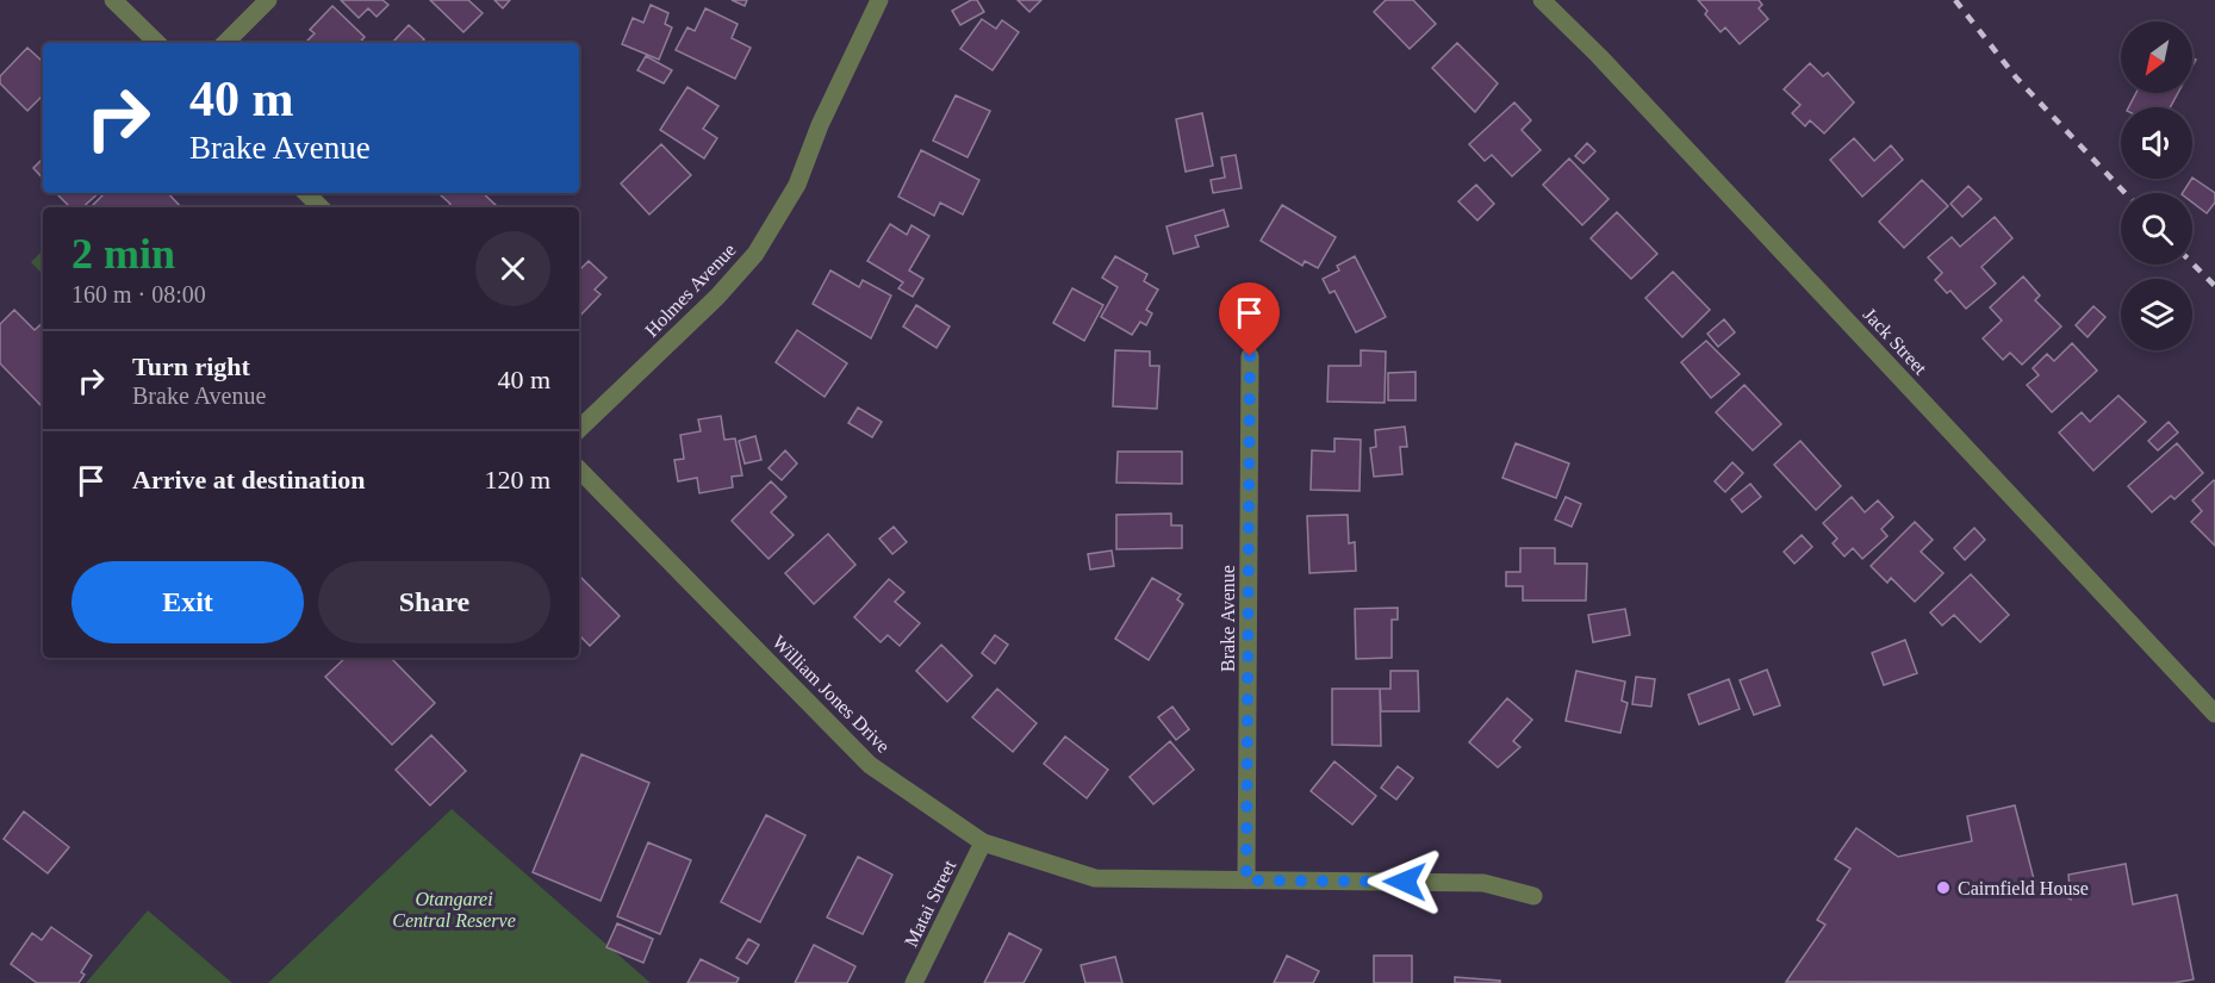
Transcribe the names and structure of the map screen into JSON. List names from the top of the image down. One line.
{"streets":{"street":["Holmes Avenue","Jack Street","Brake Avenue","William Jones Drive","Matai Street"]},"crossings":[["Brake Avenue","William Jones Drive"],["William Jones Drive","Matai Street"]],"parks":["Otangarei Central Reserve"],"places":["Cairnfield House"],"north":"bottom left","page":{"turn":["40 m","Brake Avenue"],"heading":["2 min","160 m · 08:00"],"list":[{"name":"Turn right","note":"Brake Avenue","value":"40 m"},{"name":"Arrive at destination","value":"120 m"}],"buttons":["Exit","Share"]}}
